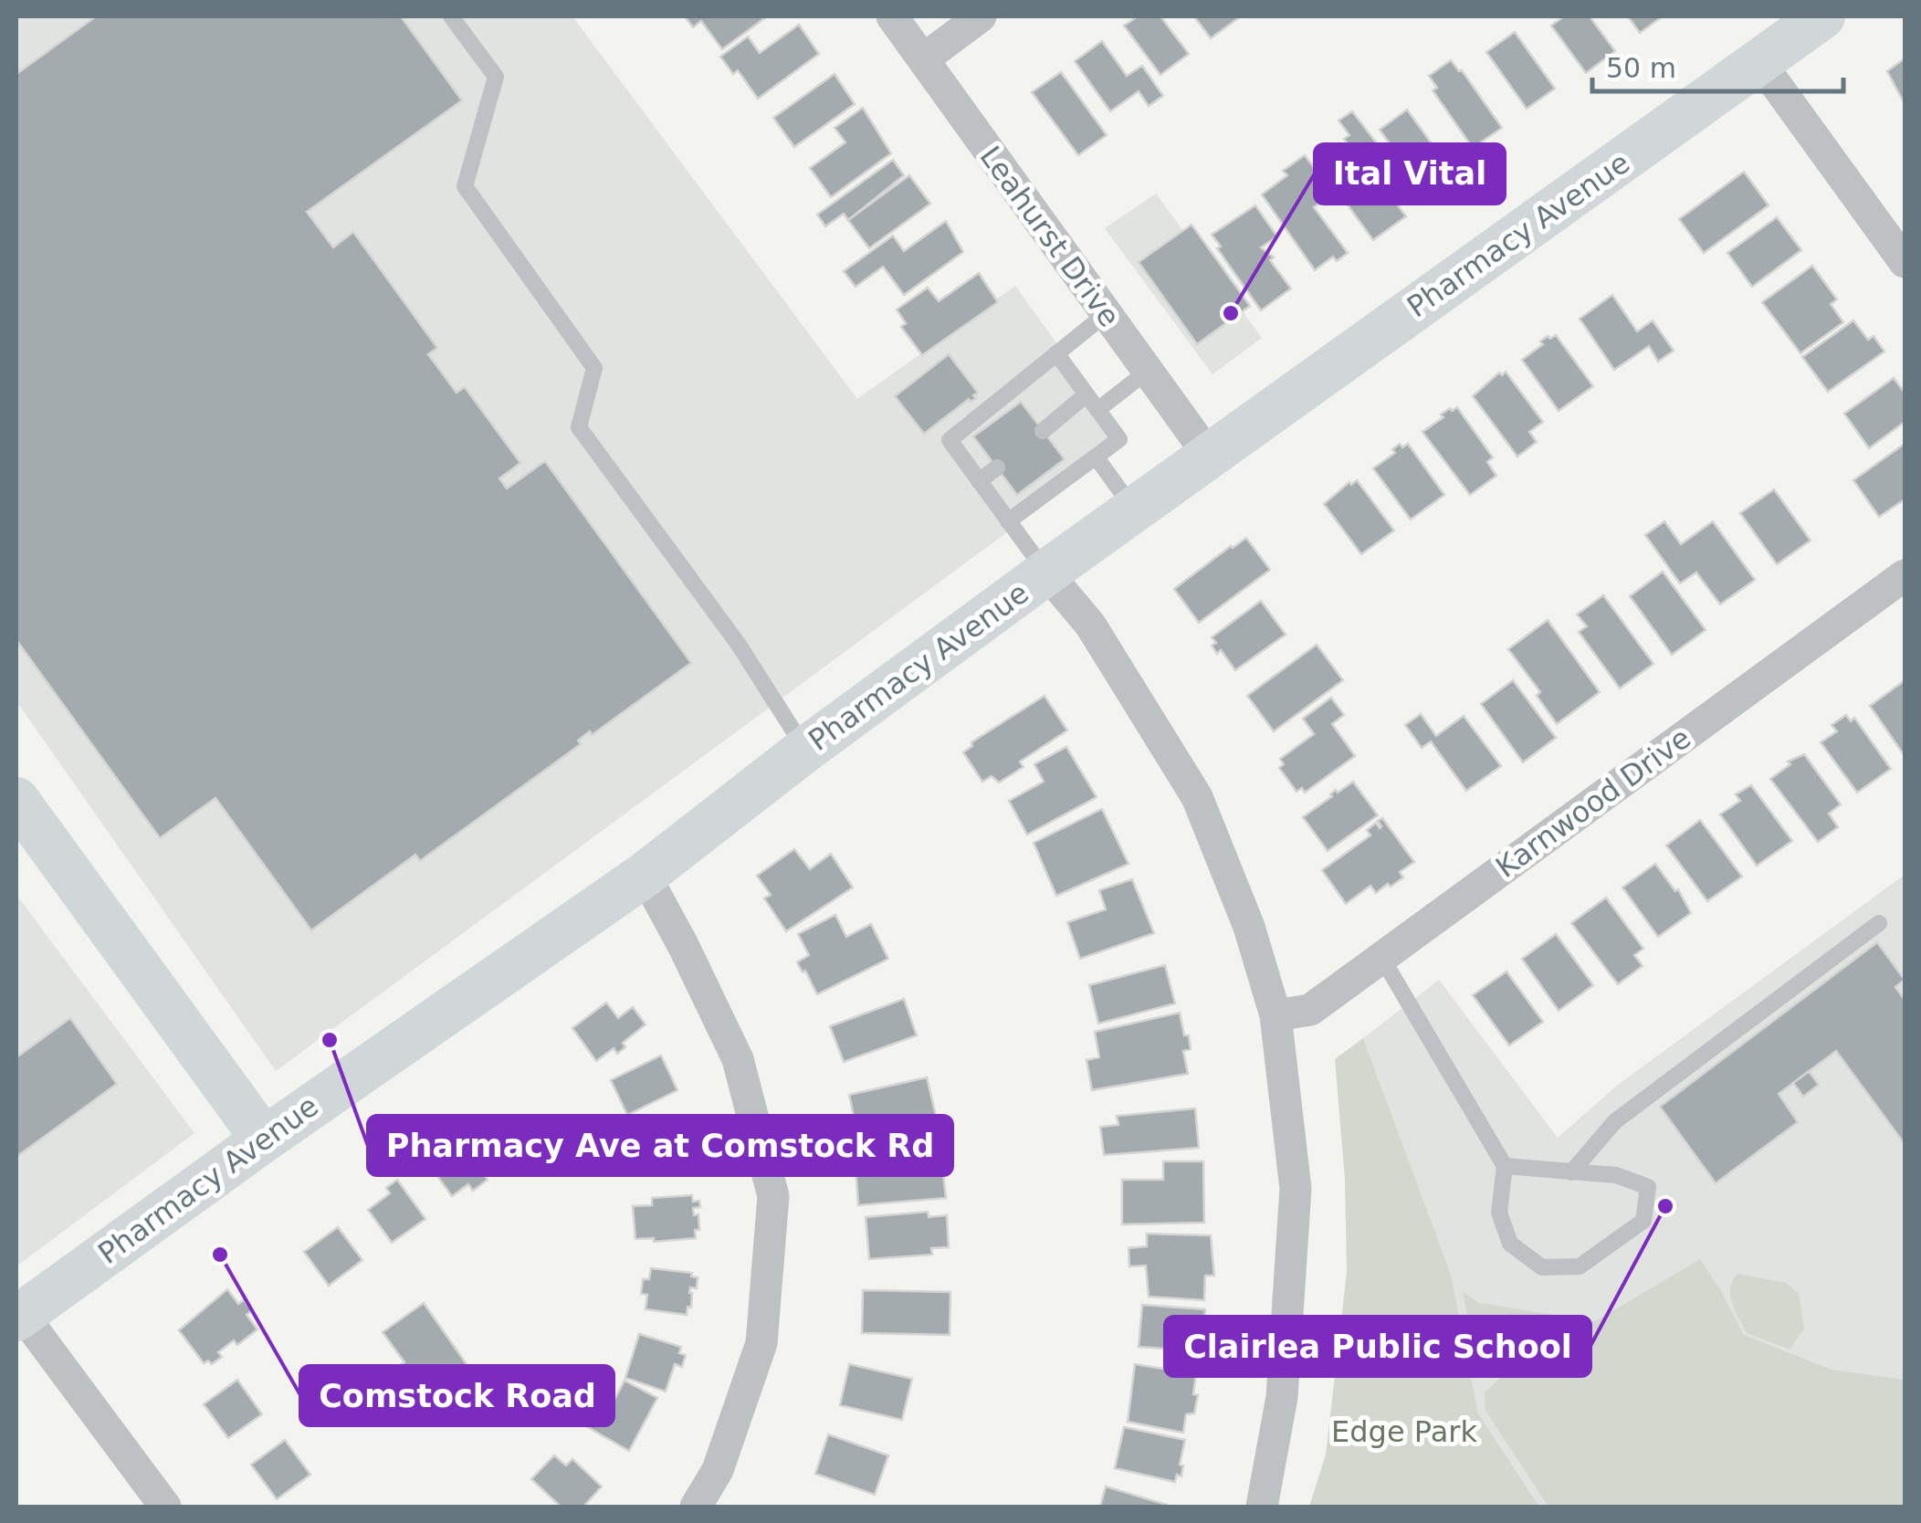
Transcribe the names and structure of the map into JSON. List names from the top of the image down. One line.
{"streets":{"street":["Pharmacy Avenue","Leahurst Drive","Karnwood Drive"]},"crossings":[["Pharmacy Avenue","Leahurst Drive"]],"parks":["Edge Park"],"places":["Ital Vital","Pharmacy Ave at Comstock Rd","Clairlea Public School","Comstock Road"],"scale_bar":"50 m"}
